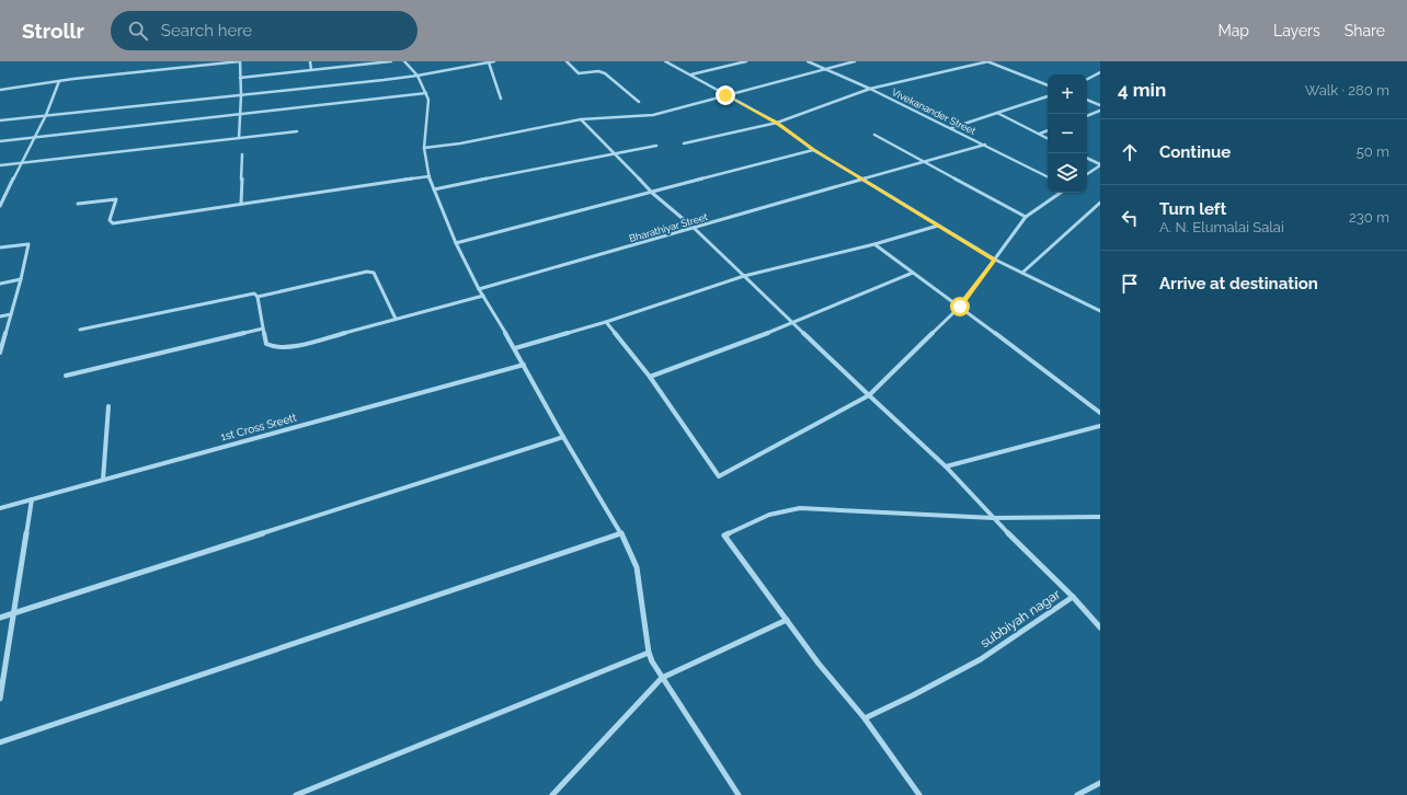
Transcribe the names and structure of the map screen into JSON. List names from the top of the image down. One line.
{"streets":{"street":["Vivekanander Street","Bharathiyar Street","1st Cross Sreett","subbiyah nagar"]},"crossings":[["Vivekanander Street","Bharathiyar Street"]],"page":{"header":"Strollr","search":"Search here","nav":["Map","Layers","Share"],"heading":["4 min","Walk · 280 m"],"map_buttons":["+","−"],"list":[["Continue","50 m"],["Turn left","A. N. Elumalai Salai","230 m"],"Arrive at destination"]}}
